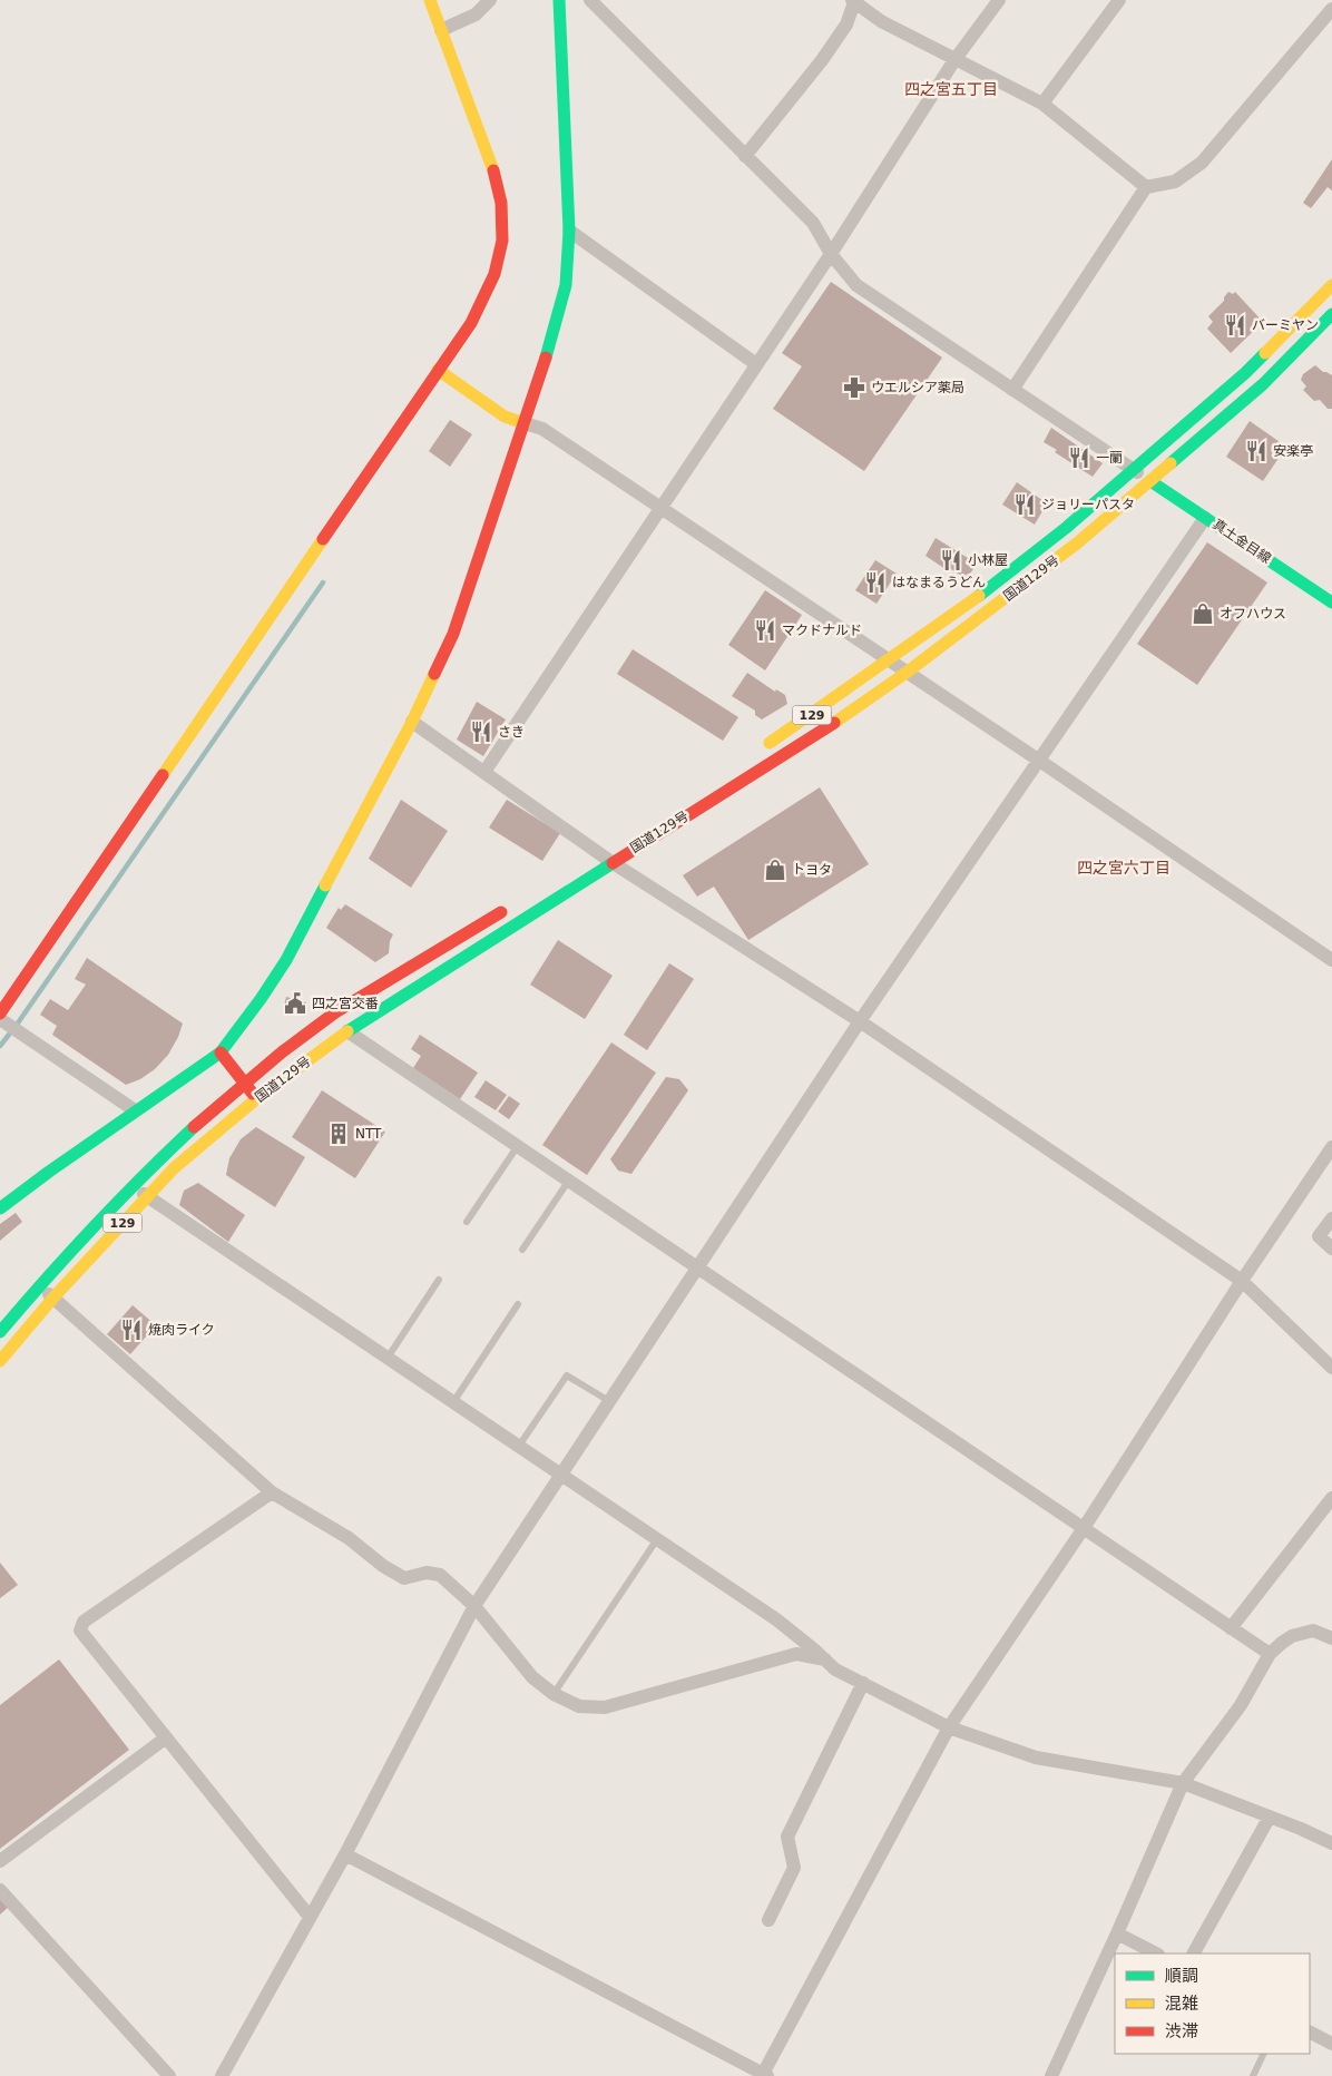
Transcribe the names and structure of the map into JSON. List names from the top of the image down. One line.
{"streets":{"main road":["真土金目線","国道129号","129"]},"crossings":[["真土金目線","国道129号"]],"districts":["四之宮五丁目","四之宮六丁目"],"places":{"restaurant":["バーミヤン","安楽亭","一蘭","ジョリーパスタ","小林屋","はなまるうどん","マクドナルド","さき","焼肉ライク"],"pharmacy":["ウエルシア薬局"],"shop":["オフハウス","トヨタ"],"public building":["四之宮交番"],"building":["NTT"]},"legend":["順調","混雑","渋滞"]}
